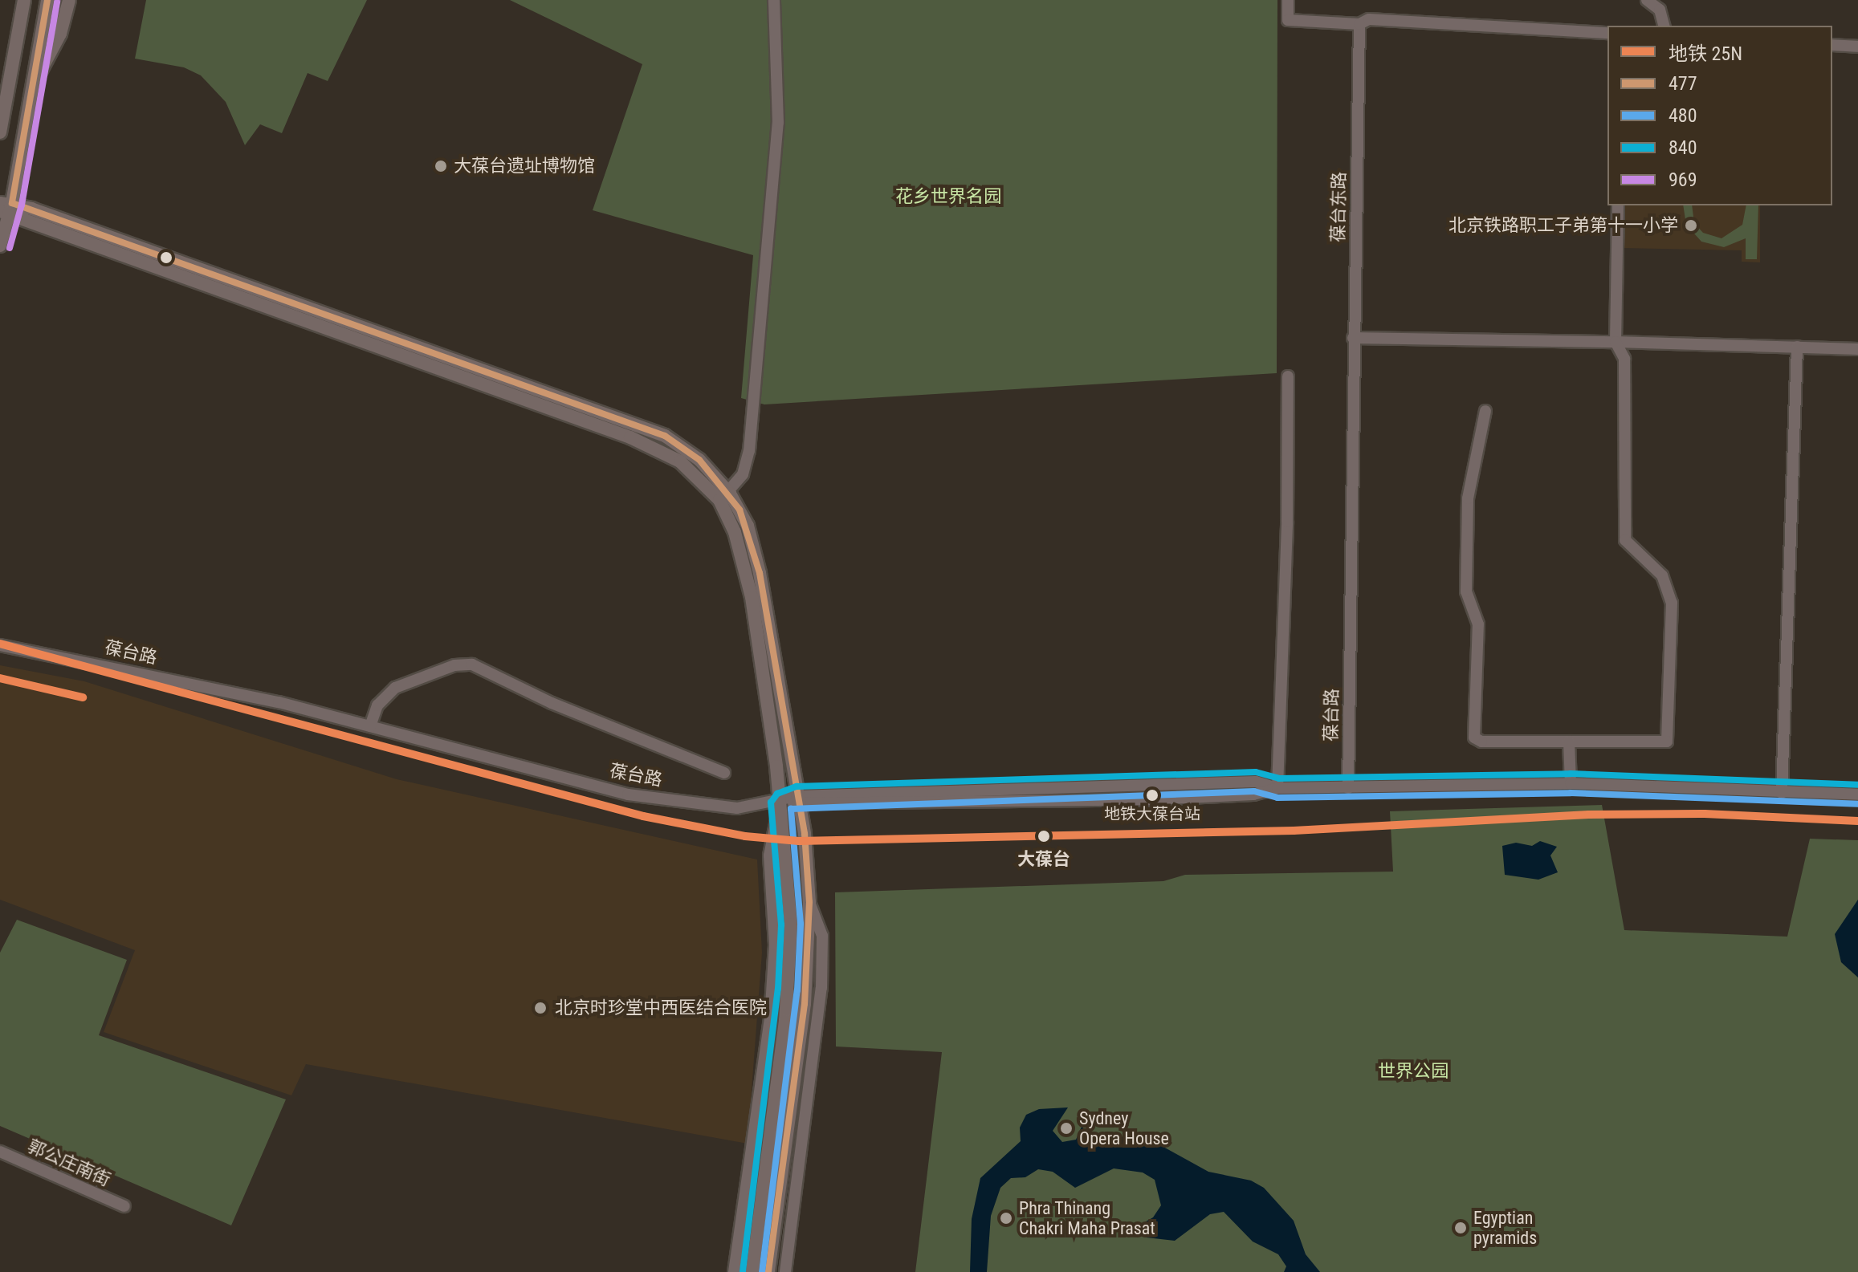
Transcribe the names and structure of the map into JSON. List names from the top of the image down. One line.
{"streets":{"street":["葆台东路","葆台路","郭公庄南街"]},"crossings":[["葆台东路","葆台路"]],"parks":["花乡世界名园","世界公园"],"places":["大葆台遗址博物馆","北京铁路职工子弟第十一小学","地铁大葆台站","大葆台","北京时珍堂中西医结合医院","Sydney Opera House","Phra Thinang Chakri Maha Prasat","Egyptian pyramids"],"lines":["transit line 477","transit line 969","metro line 25N","transit line 840","transit line 480"],"legend":["地铁 25N","477","480","840","969"]}
